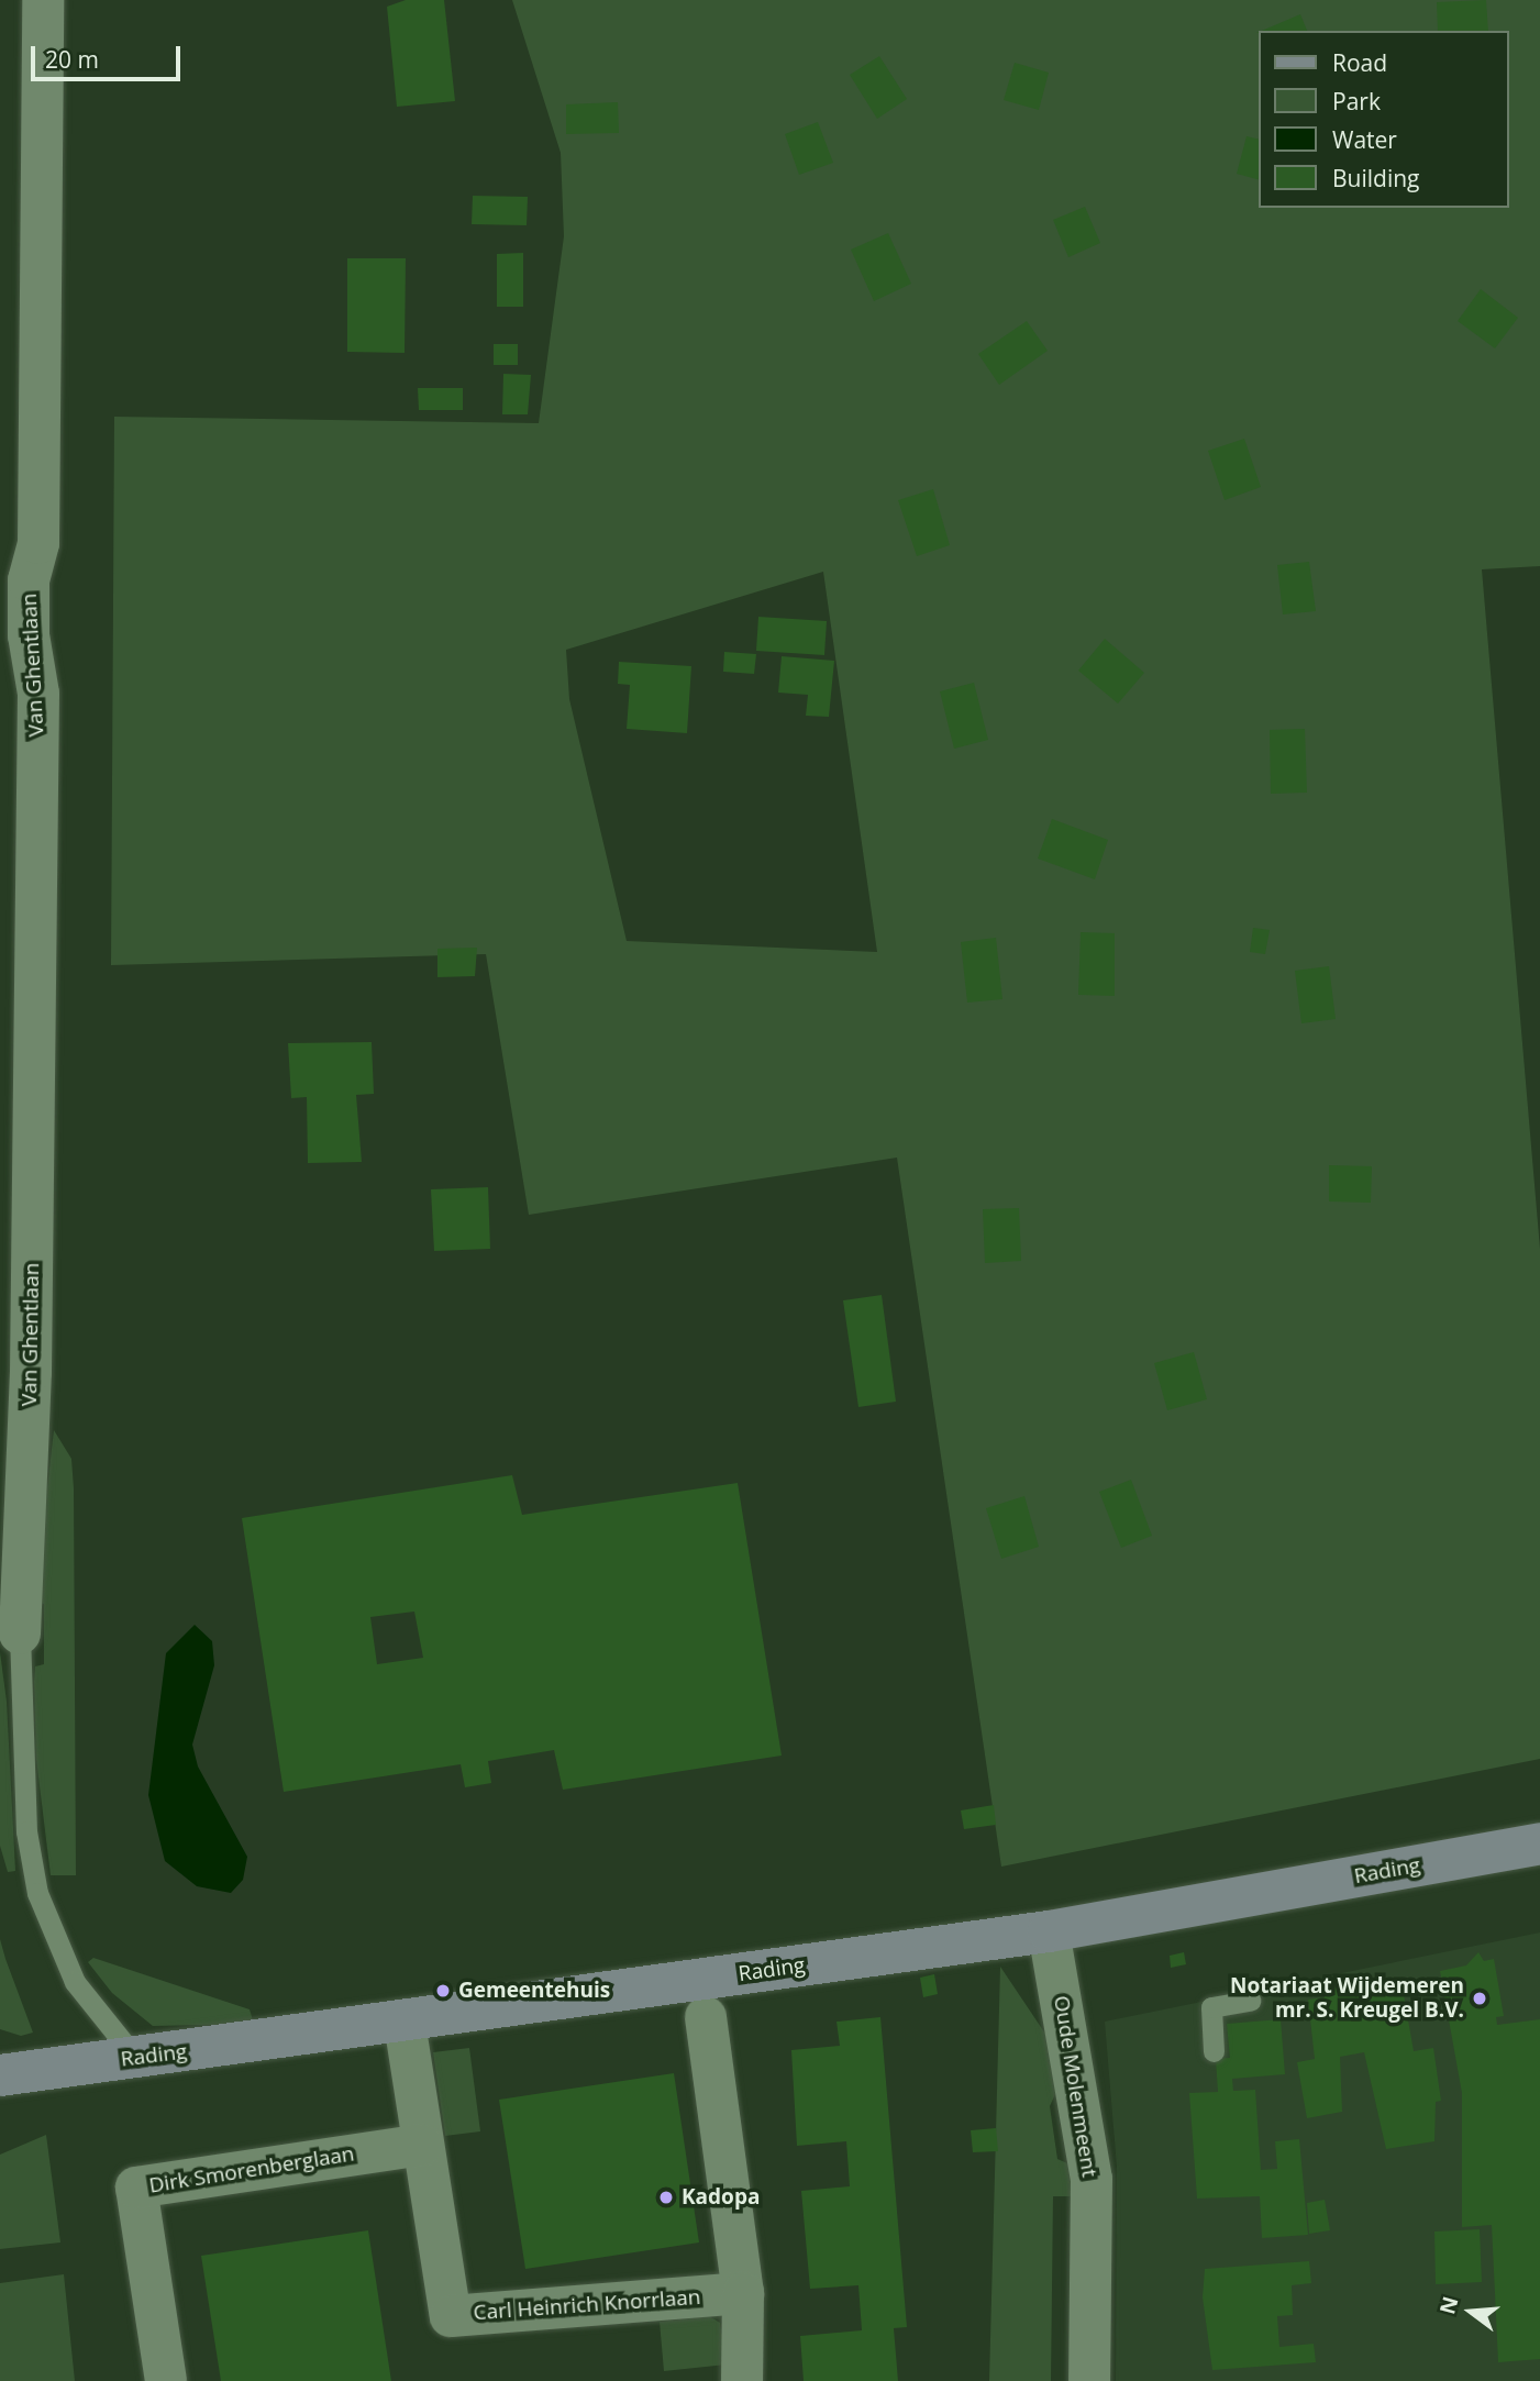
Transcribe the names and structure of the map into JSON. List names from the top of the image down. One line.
{"streets":{"main road":["Rading"],"street":["Van Ghentlaan","Oude Molenmeent","Dirk Smorenberglaan","Carl Heinrich Knorrlaan"]},"crossings":[["Van Ghentlaan","Rading"],["Rading","Oude Molenmeent"],["Rading","Carl Heinrich Knorrlaan"],["Dirk Smorenberglaan","Carl Heinrich Knorrlaan"]],"places":["Gemeentehuis","Notariaat Wijdemeren mr. S. Kreugel B.V.","Kadopa"],"legend":["Road","Park","Water","Building"],"scale_bar":"20 m","north":"left"}
